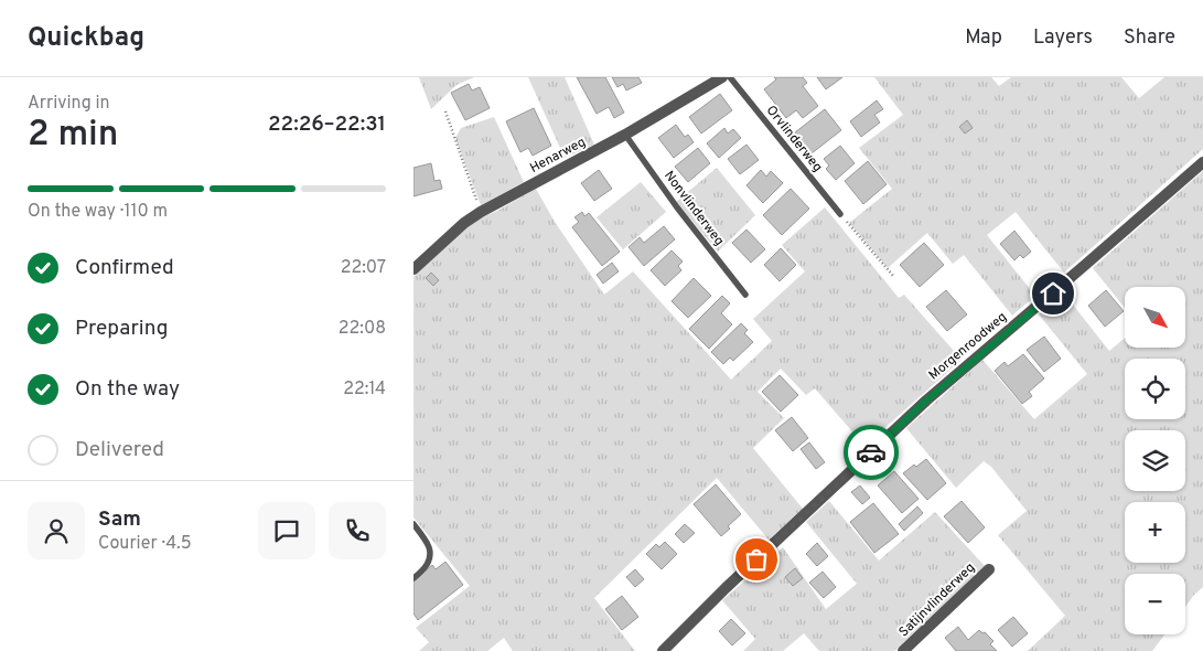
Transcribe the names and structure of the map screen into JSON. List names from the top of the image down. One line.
{"streets":{"street":["Henarweg","Morgenroodweg","Satijnvlinderweg"],"lane":["Orvlinderweg","Nonvlinderweg"]},"crossings":[["Henarweg","Nonvlinderweg"]],"north":"bottom right","page":{"header":"Quickbag","nav":["Map","Layers","Share"],"heading":["2 min","Arriving in","22:26–22:31"],"panel":["Sam","Courier · 4.5"],"bar":"On the way · 110 m","list":[["Confirmed","22:07"],["Preparing","22:08"],["On the way","22:14"],"Delivered"],"map_buttons":["+","−"]}}
